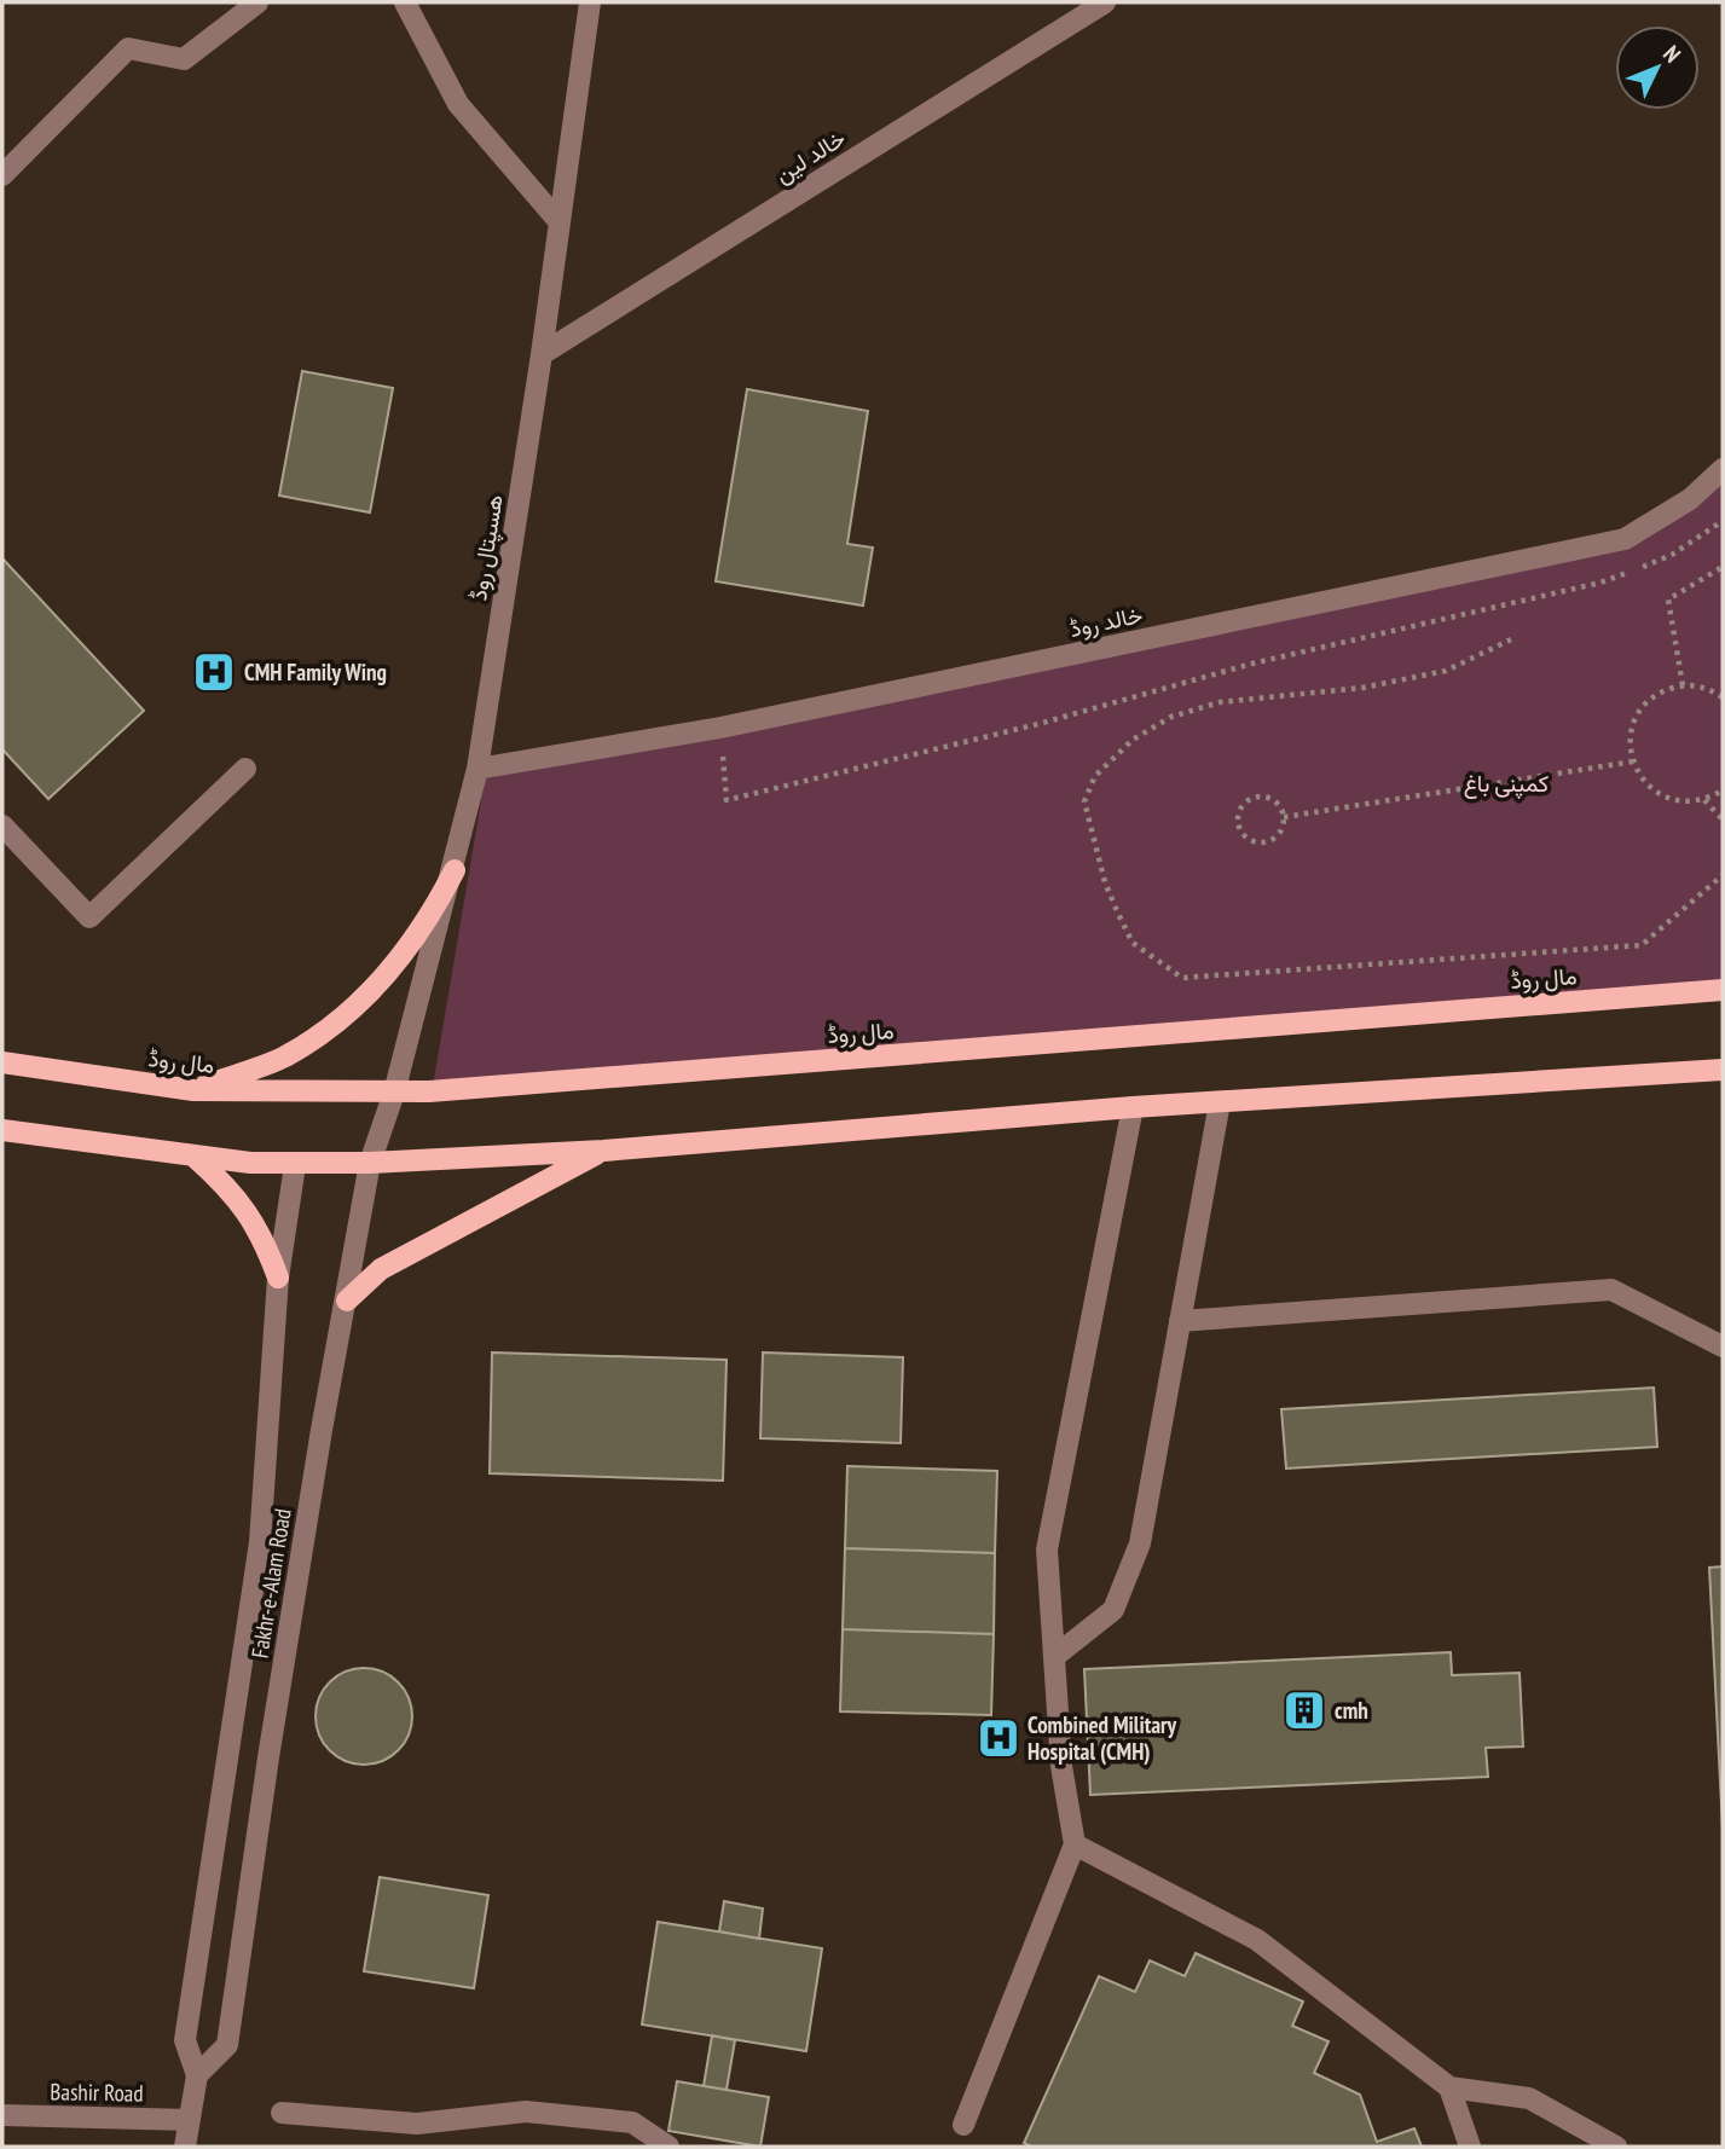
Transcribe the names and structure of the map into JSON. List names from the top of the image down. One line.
{"streets":{"main road":["مال روڈ"],"street":["خالد لین","ھسپتال روڈ","خالد روڈ","Fakhr-e-Alam Road","Bashir Road"]},"crossings":[["خالد لین","ھسپتال روڈ"],["ھسپتال روڈ","خالد روڈ"],["ھسپتال روڈ","مال روڈ"],["ھسپتال روڈ","Fakhr-e-Alam Road"],["مال روڈ","Fakhr-e-Alam Road"],["Fakhr-e-Alam Road","Bashir Road"]],"parks":["کمپنی باغ"],"places":{"hospital":["CMH Family Wing","Combined Military Hospital (CMH)"],"building":["cmh"]},"north":"top right"}
